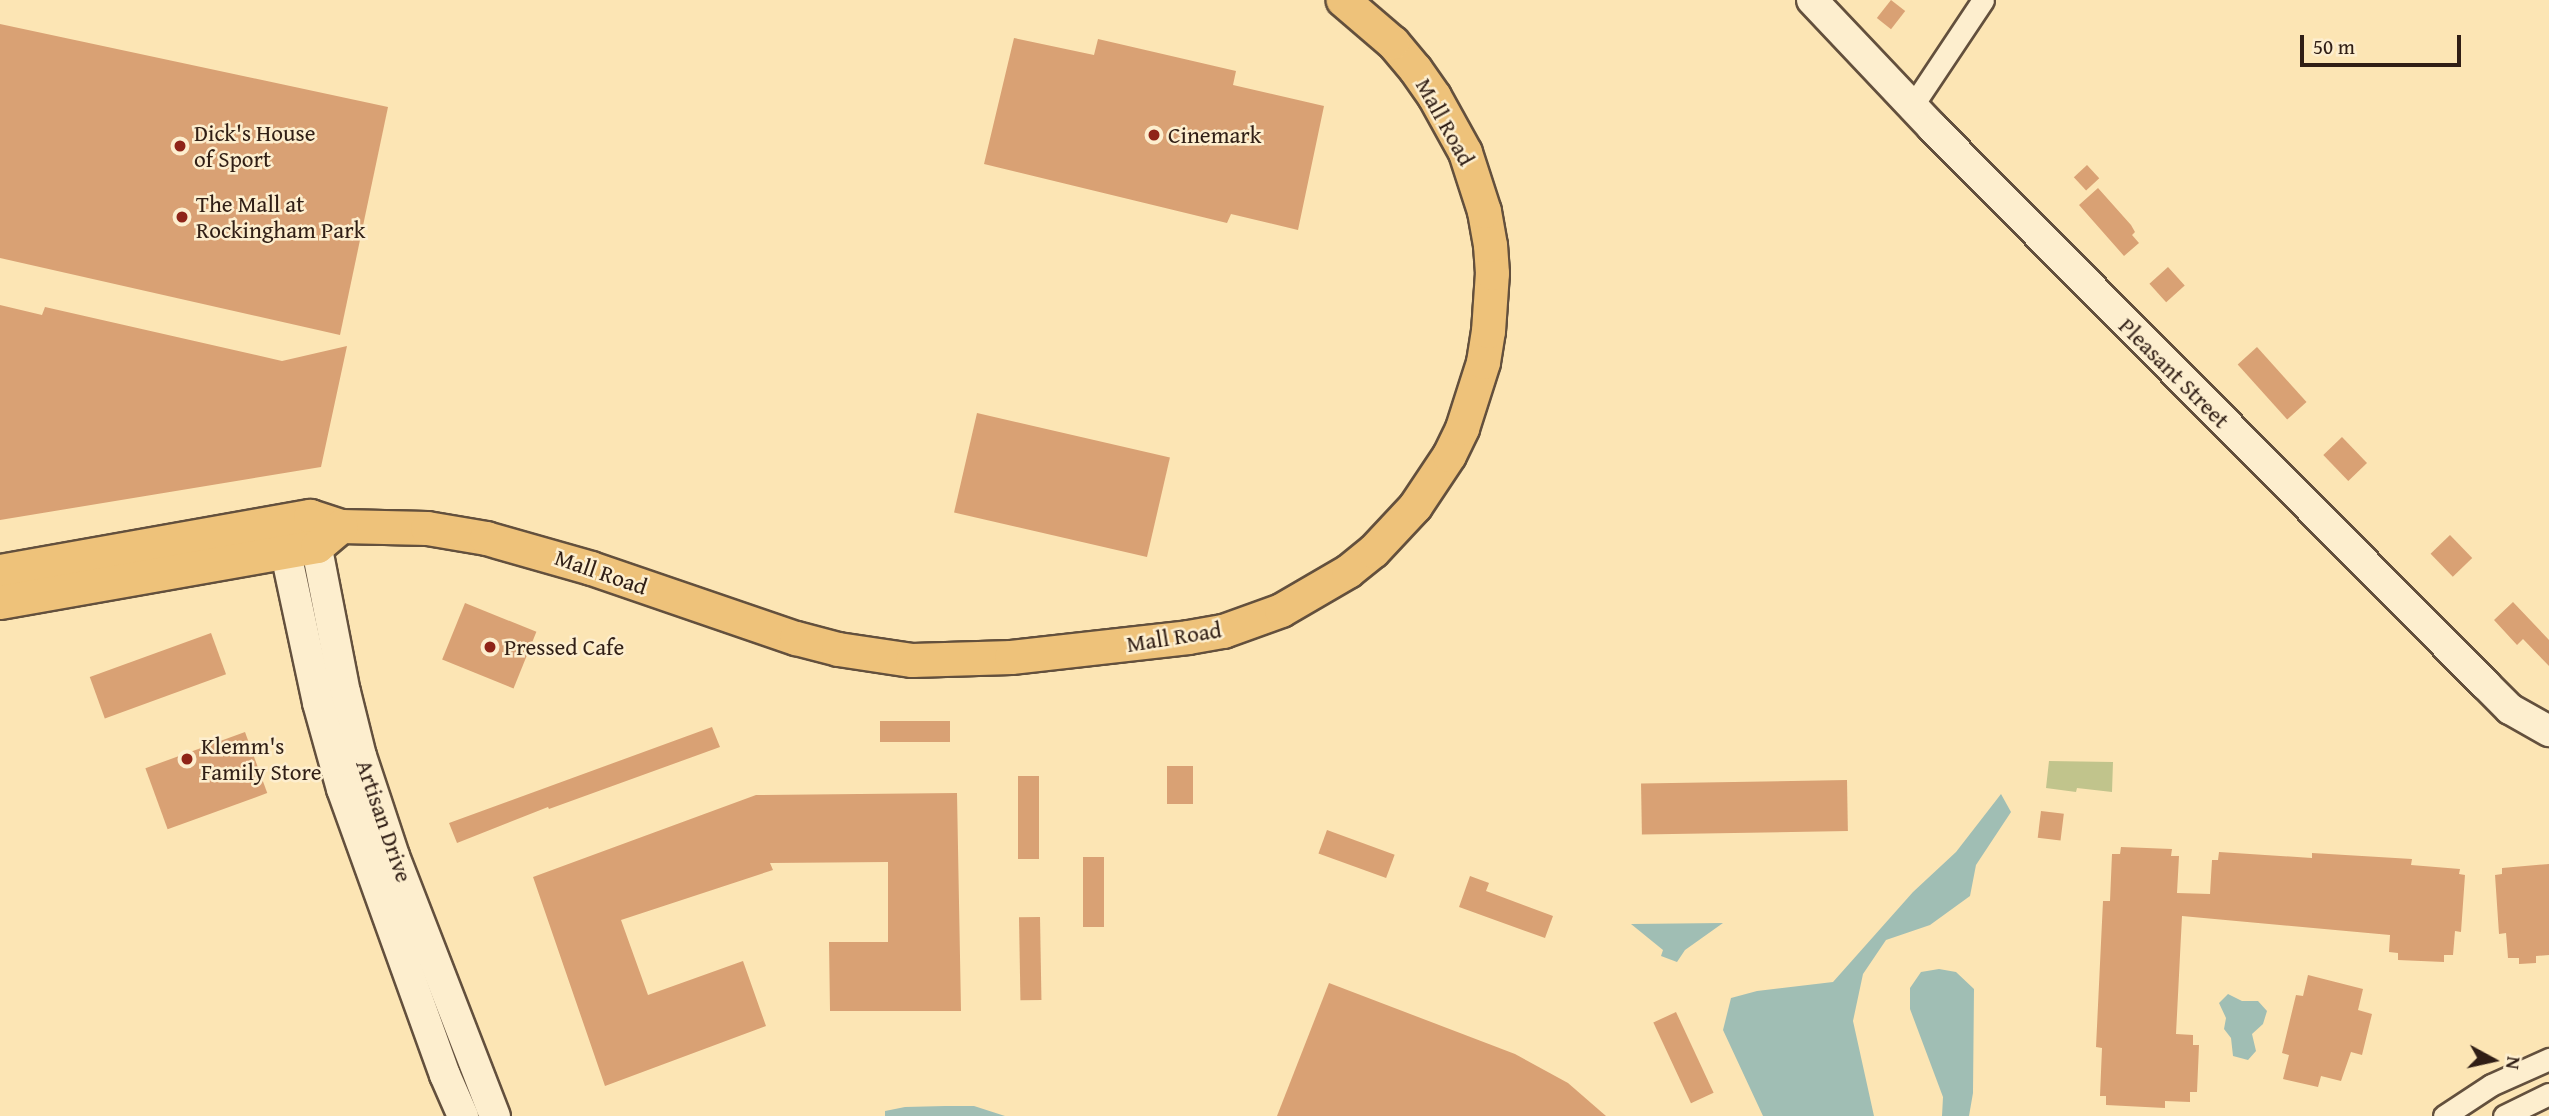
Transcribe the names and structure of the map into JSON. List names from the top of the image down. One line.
{"streets":{"main road":["Mall Road","Pleasant Street","Artisan Drive"]},"crossings":[["Mall Road","Artisan Drive"]],"places":["Cinemark","Dick's House of Sport","The Mall at Rockingham Park","Pressed Cafe","Klemm's Family Store"],"scale_bar":"50 m","north":"right"}
